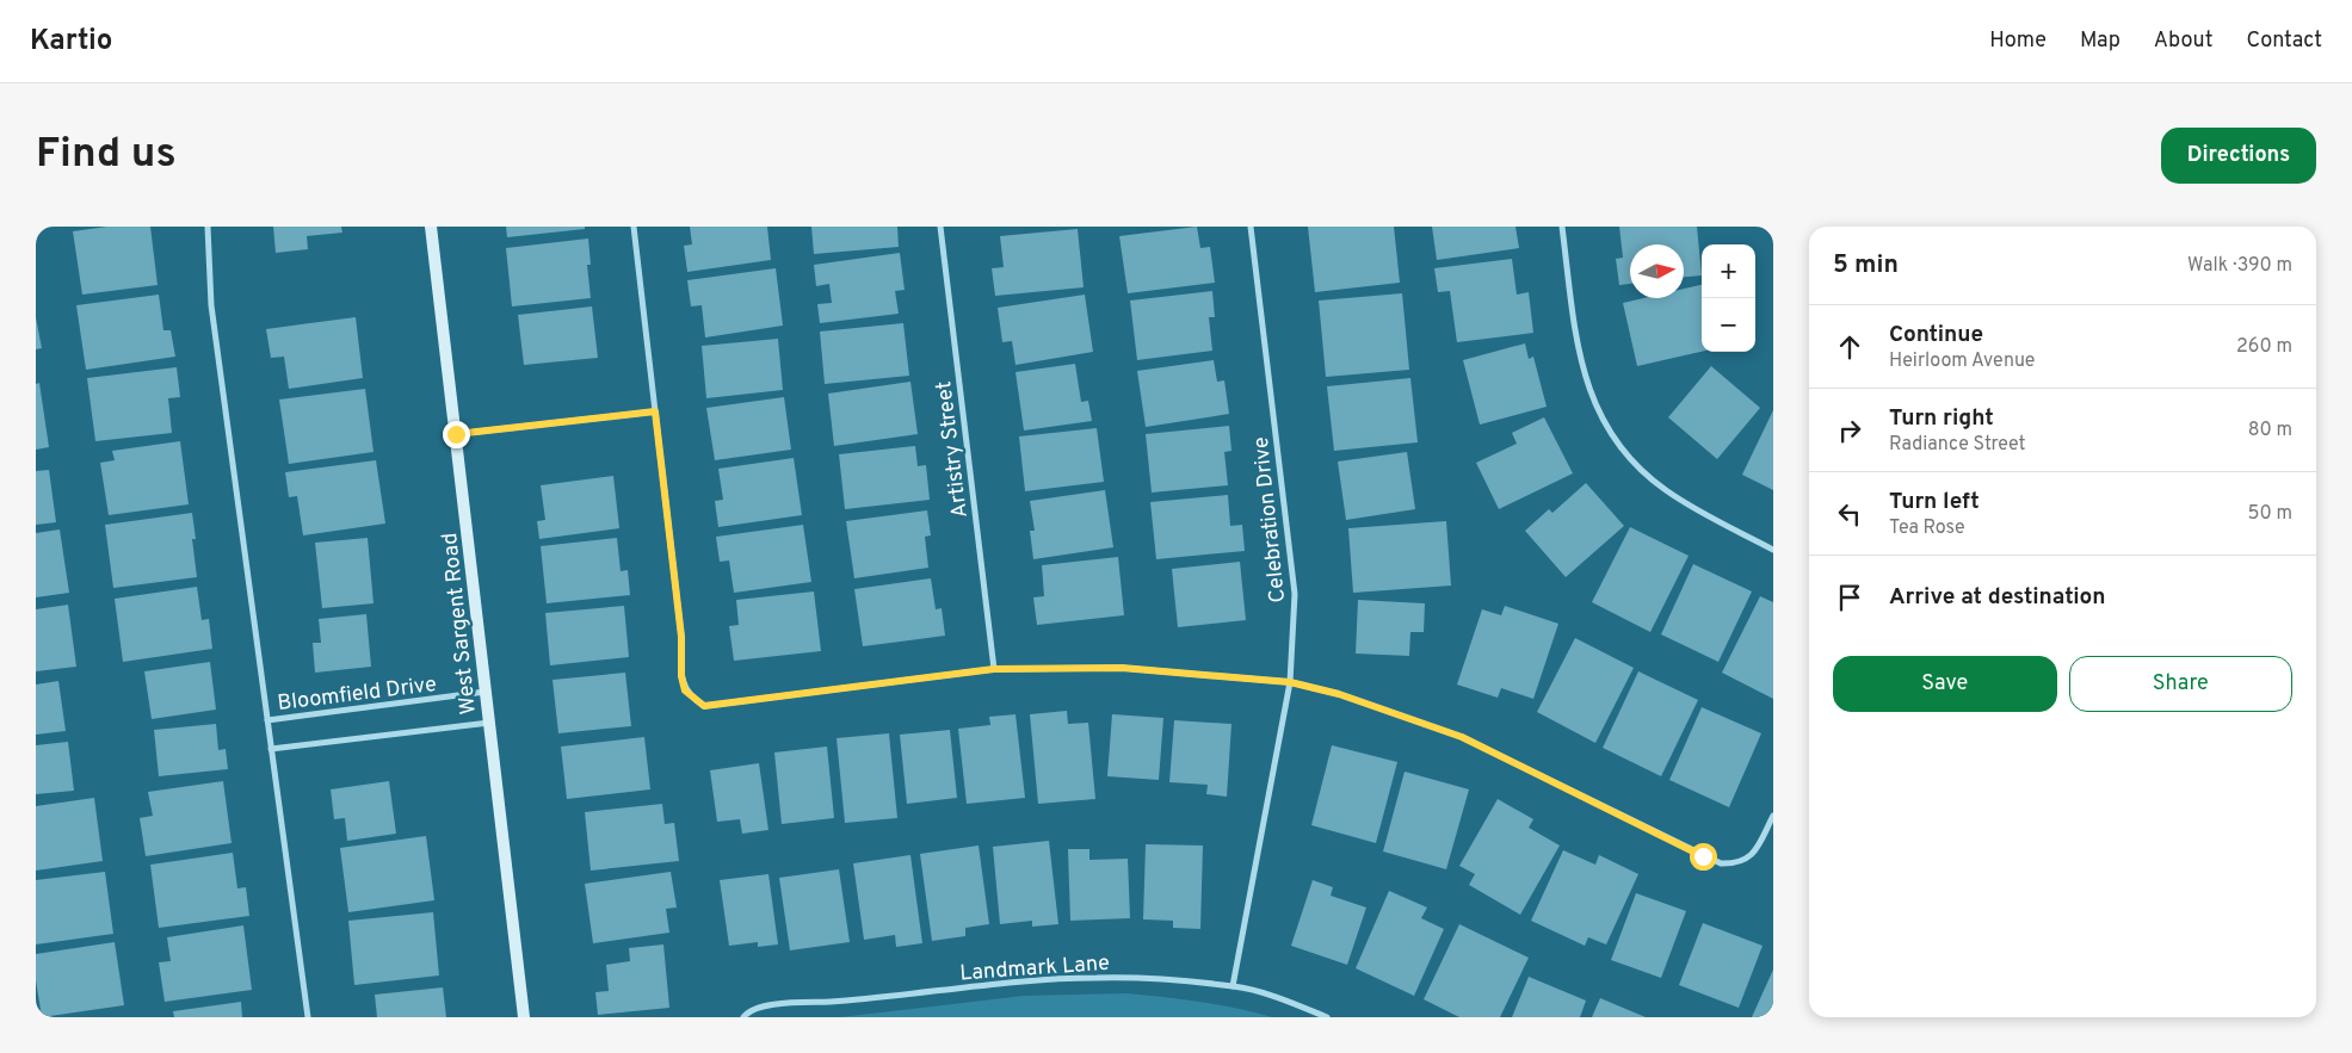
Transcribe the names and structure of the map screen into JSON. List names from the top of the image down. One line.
{"streets":{"street":["Artistry Street","Celebration Drive","West Sargent Road","Bloomfield Drive","Landmark Lane"]},"crossings":[["Celebration Drive","Landmark Lane"],["West Sargent Road","Bloomfield Drive"]],"north":"right","page":{"header":"Kartio","nav":["Home","Map","About","Contact"],"buttons":["Directions",["Save","Share"]],"title":"Find us","heading":["5 min","Walk · 390 m"],"map_buttons":["+","−"],"list":[["Continue","Heirloom Avenue","260 m"],["Turn right","Radiance Street","80 m"],["Turn left","Tea Rose","50 m"],"Arrive at destination"]}}
